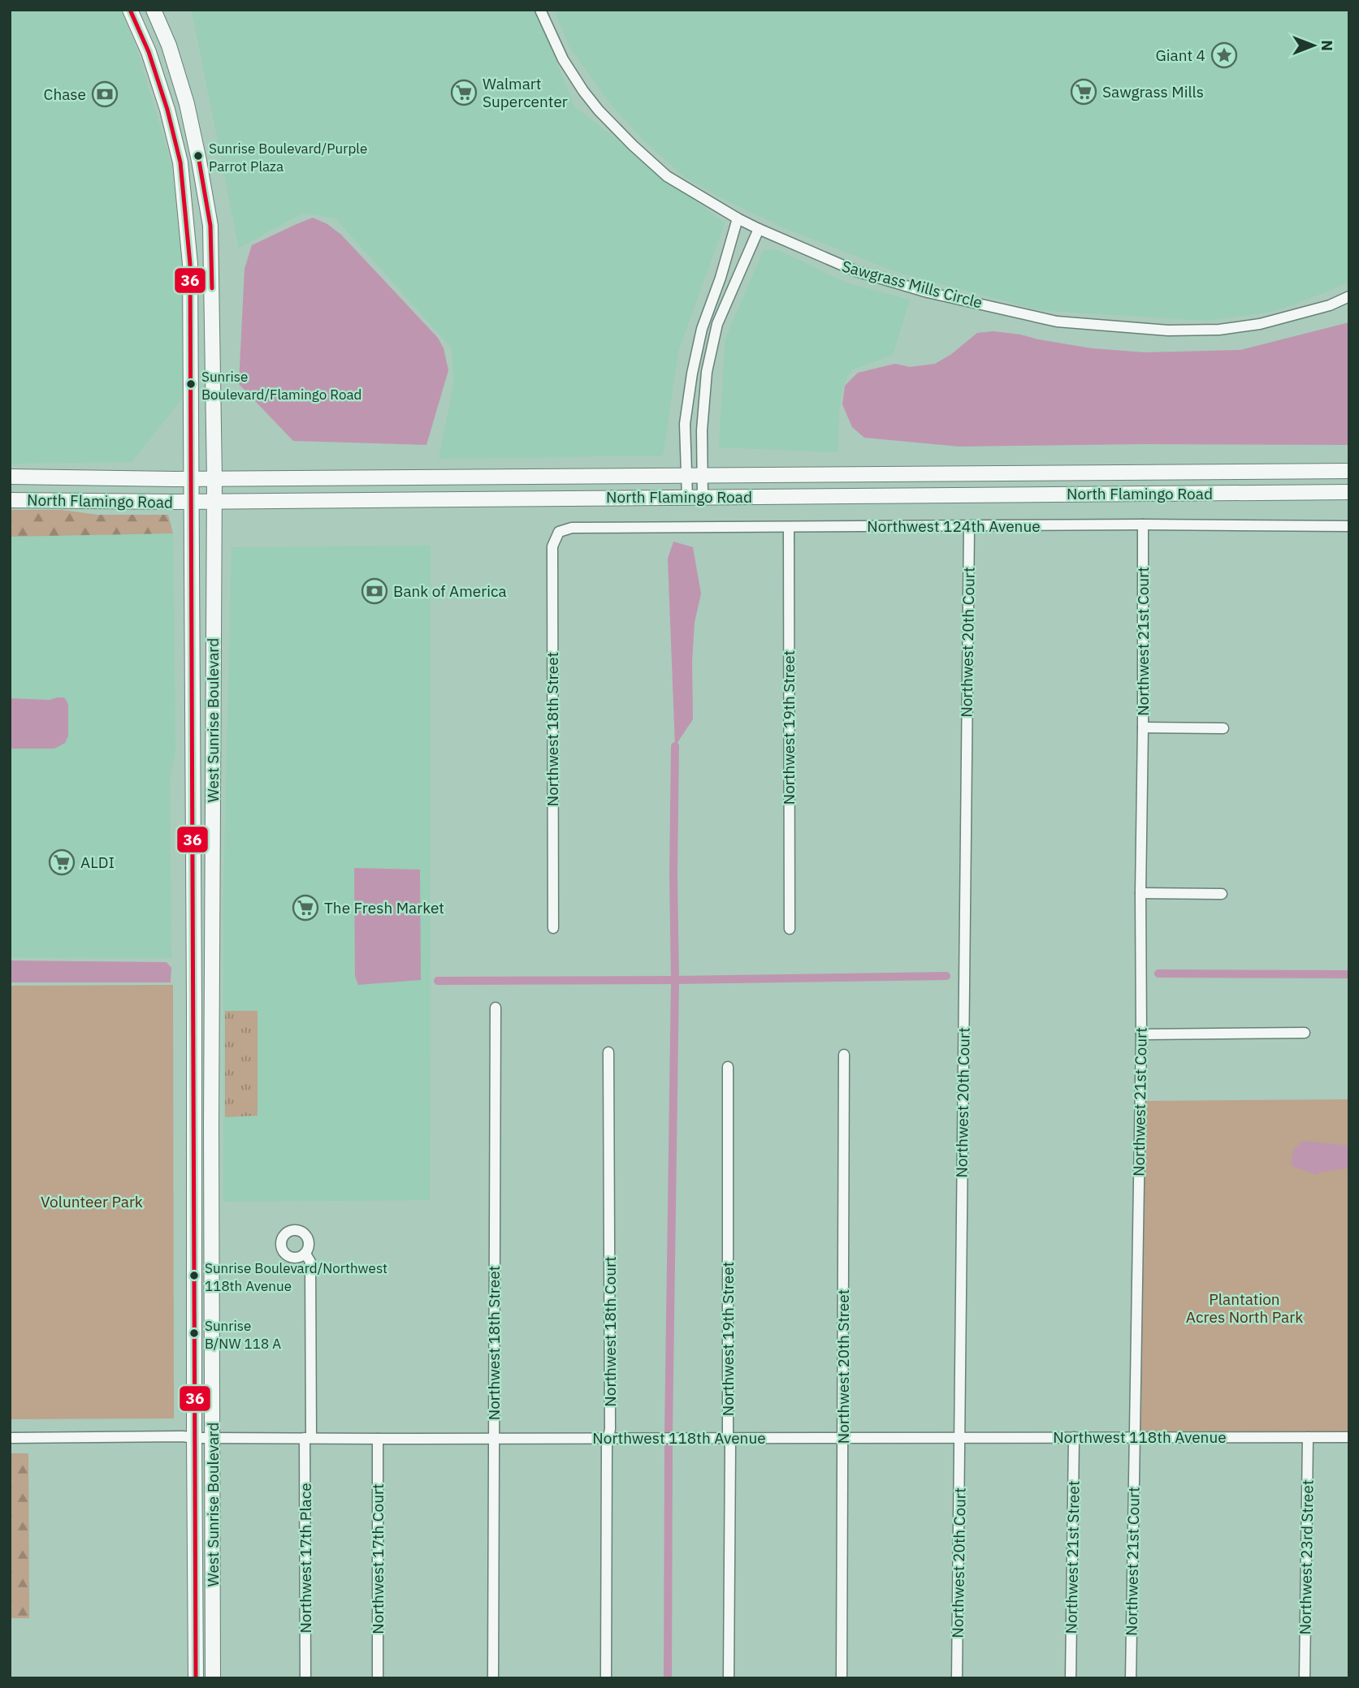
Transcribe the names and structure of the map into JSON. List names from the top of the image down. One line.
{"streets":{"highway":["North Flamingo Road","West Sunrise Boulevard"],"street":["Sawgrass Mills Circle","Northwest 124th Avenue","Northwest 21st Court","Northwest 20th Court","Northwest 19th Street","Northwest 18th Street","Northwest 18th Court","Northwest 20th Street","Northwest 118th Avenue","Northwest 21st Street","Northwest 23rd Street","Northwest 17th Place","Northwest 17th Court"]},"crossings":[["North Flamingo Road","West Sunrise Boulevard"],["Northwest 124th Avenue","Northwest 21st Court"],["Northwest 124th Avenue","Northwest 20th Court"],["Northwest 124th Avenue","Northwest 19th Street"],["Northwest 124th Avenue","Northwest 18th Street"],["Northwest 21st Court","Northwest 118th Avenue"],["Northwest 20th Court","Northwest 118th Avenue"],["West Sunrise Boulevard","Northwest 118th Avenue"],["Northwest 19th Street","Northwest 118th Avenue"],["Northwest 18th Street","Northwest 118th Avenue"],["Northwest 18th Court","Northwest 118th Avenue"],["Northwest 20th Street","Northwest 118th Avenue"],["Northwest 118th Avenue","Northwest 21st Street"],["Northwest 118th Avenue","Northwest 23rd Street"],["Northwest 118th Avenue","Northwest 17th Place"],["Northwest 118th Avenue","Northwest 17th Court"]],"parks":["Volunteer Park","Plantation Acres North Park"],"places":{"place":["Giant 4"],"supermarket":["Sawgrass Mills","Walmart Supercenter","ALDI","The Fresh Market"],"bank":["Chase","Bank of America"],"other":["Sunrise Boulevard/Purple Parrot Plaza","Sunrise Boulevard/Flamingo Road","Sunrise Boulevard/Northwest 118th Avenue","Sunrise B/NW 118 A"]},"lines":["transit line 36"],"north":"right"}
